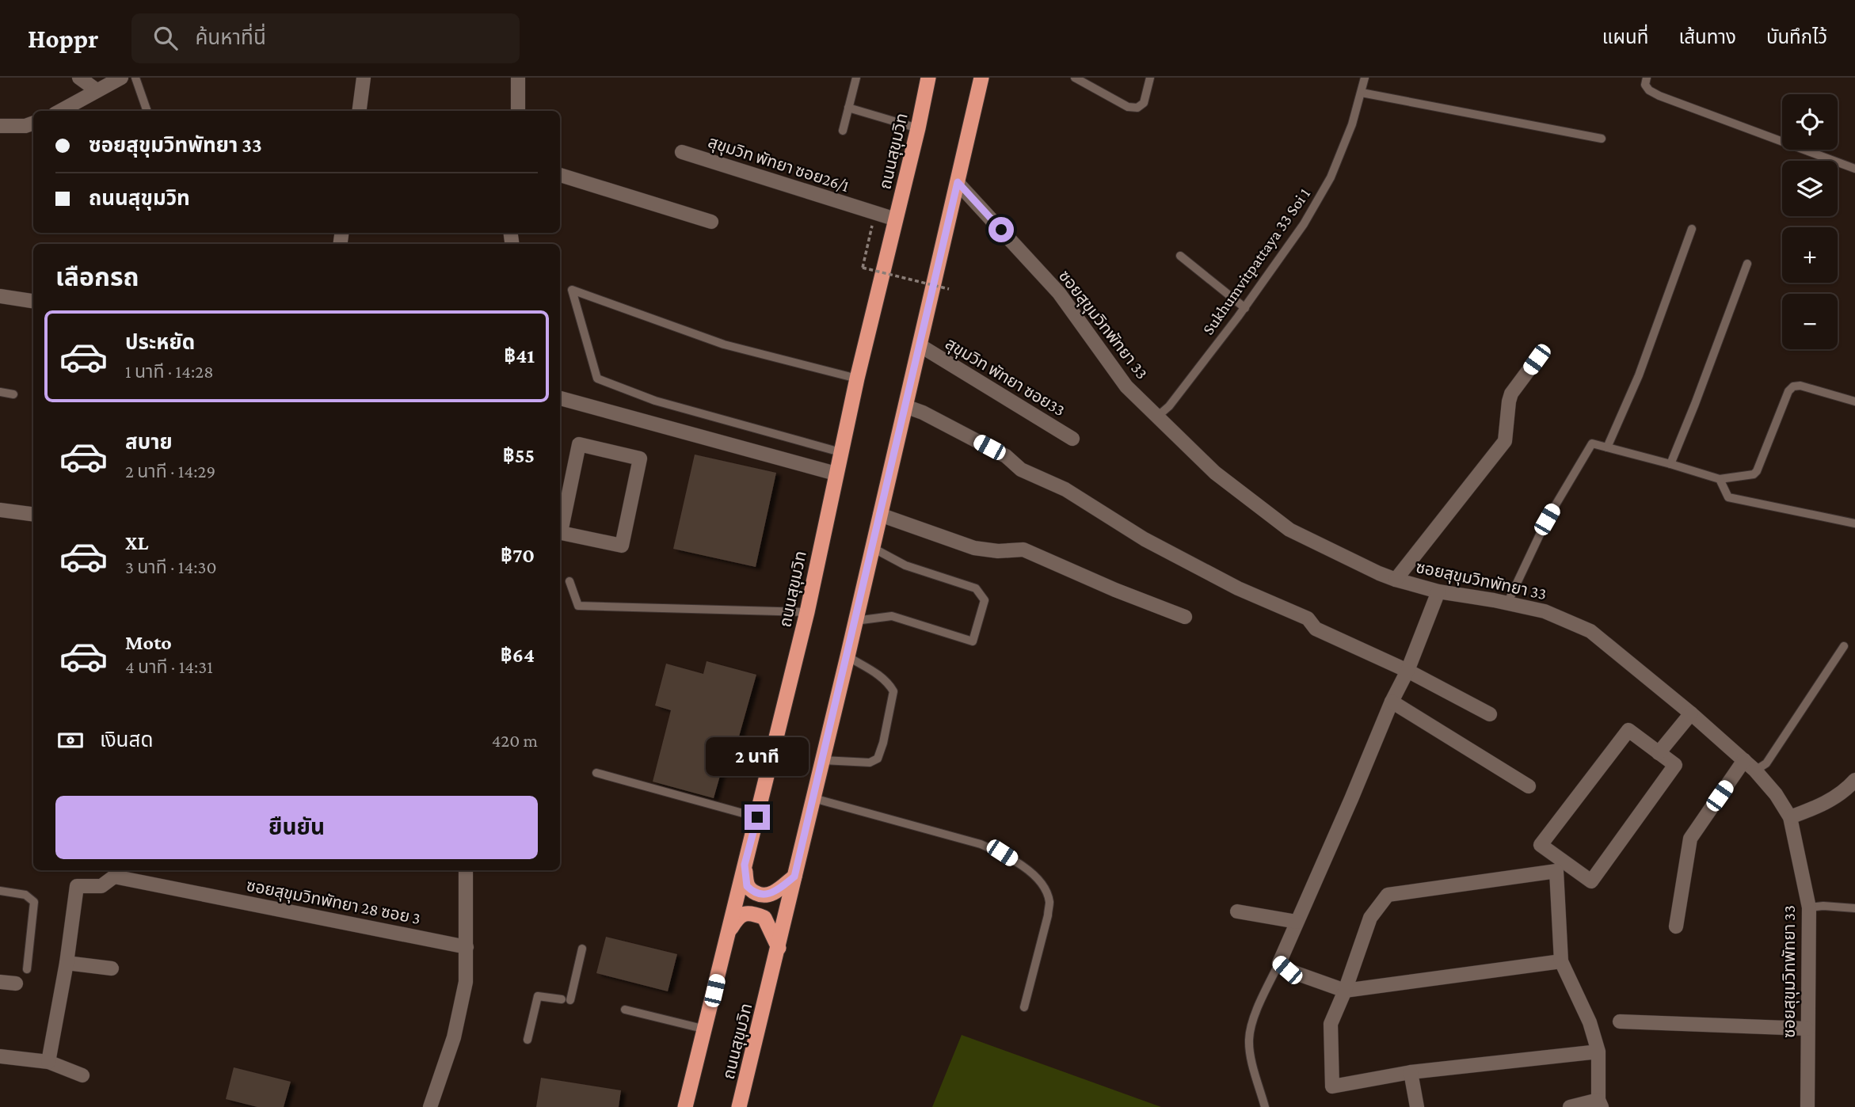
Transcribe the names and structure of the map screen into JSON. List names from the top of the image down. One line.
{"streets":{"highway":["ถนนสุขุมวิท"],"street":["สุขุมวิท พัทยา ซอย26/1","ซอยสุขุมวิทพัทยา 33","สุขุมวิท พัทยา ซอย33","ซอยสุขุมวิทพัทยา 28 ซอย 3"],"lane":["Sukhumvitpattaya 33 Soi 1"]},"crossings":[["ถนนสุขุมวิท","สุขุมวิท พัทยา ซอย26/1"],["ถนนสุขุมวิท","ซอยสุขุมวิทพัทยา 33"],["ถนนสุขุมวิท","สุขุมวิท พัทยา ซอย33"],["Sukhumvitpattaya 33 Soi 1","ซอยสุขุมวิทพัทยา 33"]],"page":{"header":"Hoppr","search":"ค้นหาที่นี่","nav":["แผนที่","เส้นทาง","บันทึกไว้"],"map_buttons":["+","−"],"banner":["ซอยสุขุมวิทพัทยา 33","ถนนสุขุมวิท"],"heading":"เลือกรถ","list":[{"name":"ประหยัด","note":"1 นาที · 14:28","value":"฿41"},{"name":"สบาย","note":"2 นาที · 14:29","value":"฿55"},{"name":"XL","note":"3 นาที · 14:30","value":"฿70"},{"name":"Moto","note":"4 นาที · 14:31","value":"฿64"}],"pay":["เงินสด","420 m"],"bubble":"2 นาที","buttons":"ยืนยัน"}}
